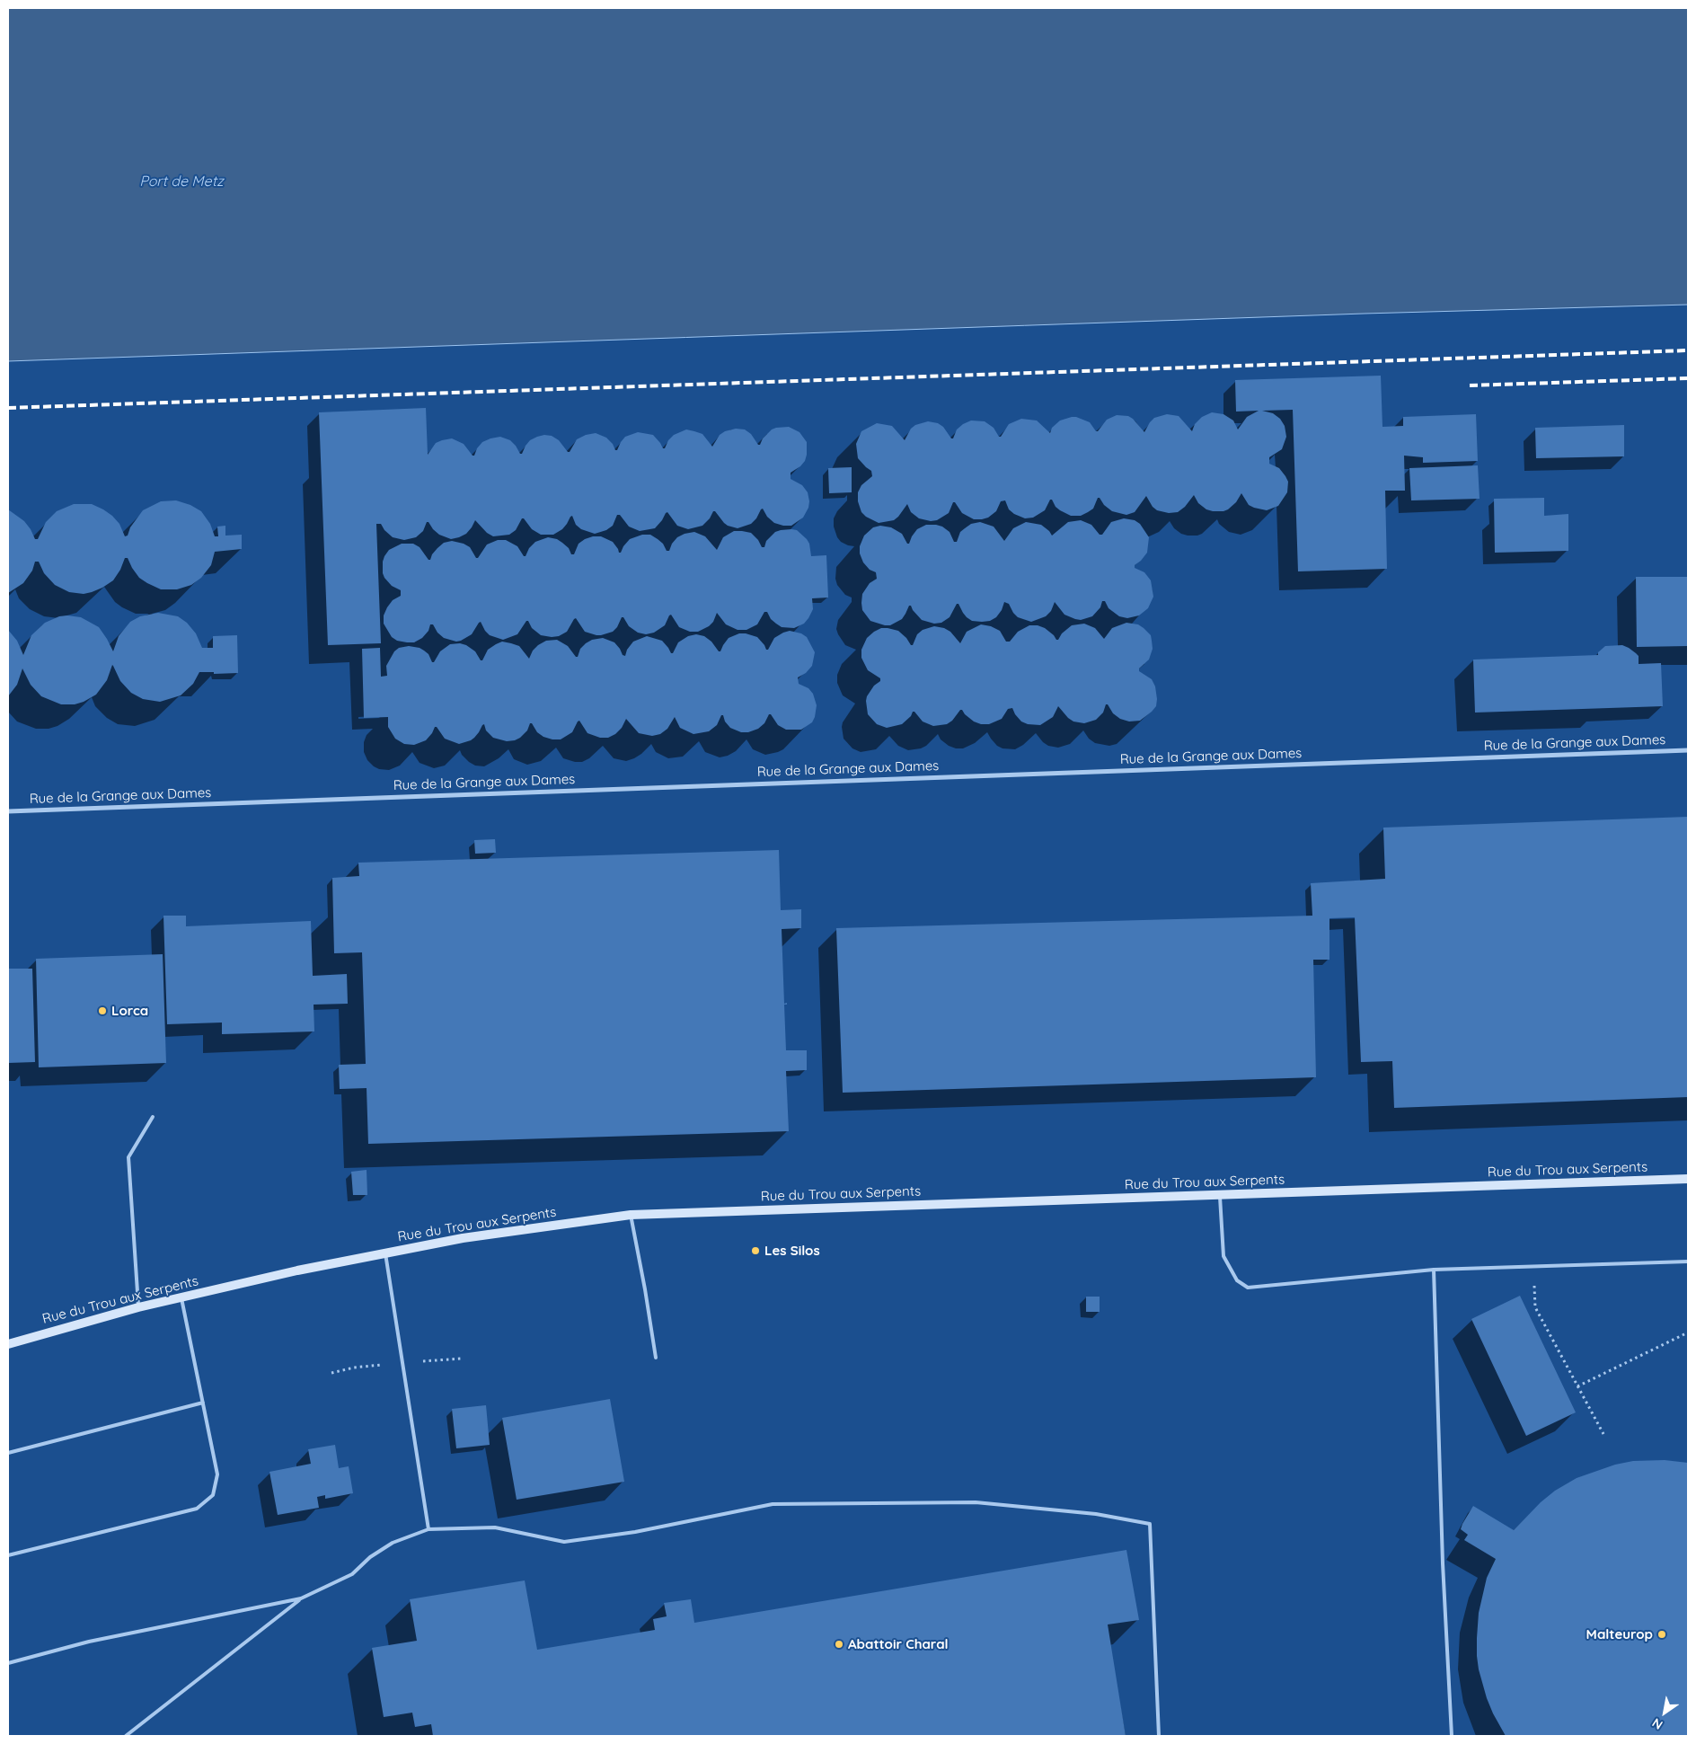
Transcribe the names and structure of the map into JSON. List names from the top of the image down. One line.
{"streets":{"street":["Rue de la Grange aux Dames","Rue du Trou aux Serpents"]},"water":["Port de Metz"],"places":["Lorca","Les Silos","Malteurop","Abattoir Charal"],"north":"bottom left"}
